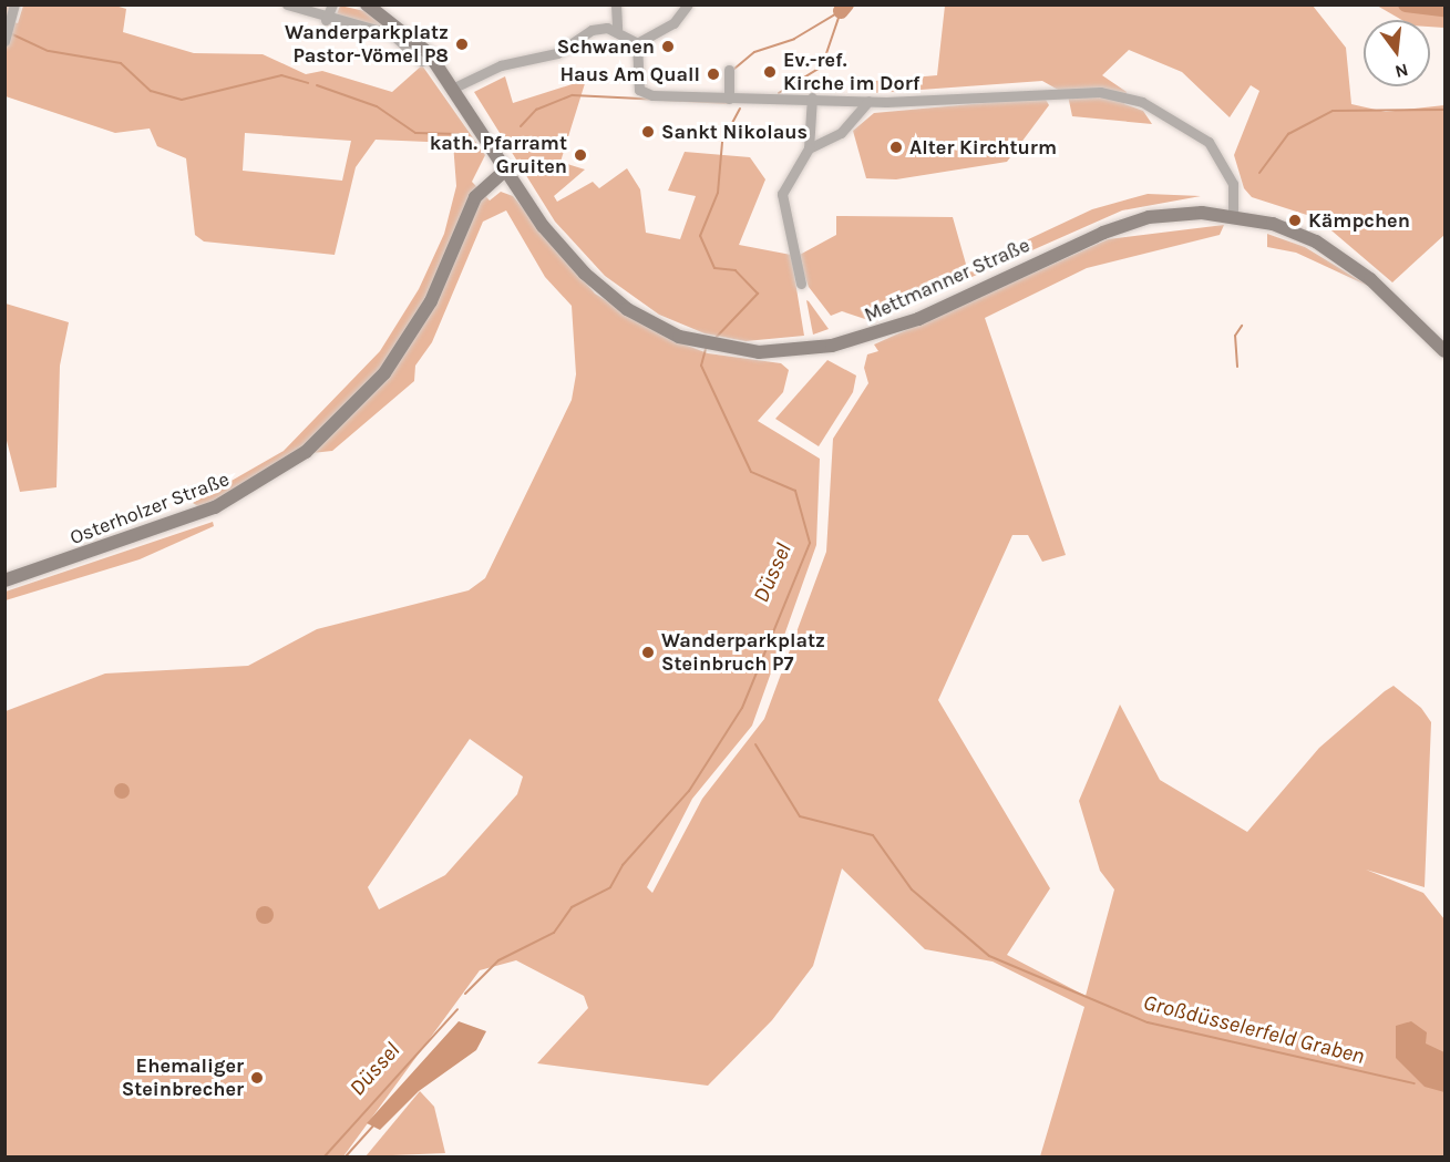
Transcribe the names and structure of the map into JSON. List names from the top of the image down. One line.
{"streets":{"main road":["Mettmanner Straße","Osterholzer Straße"]},"crossings":[["Mettmanner Straße","Osterholzer Straße"]],"water":["Düssel","Großdüsselerfeld Graben"],"places":["Wanderparkplatz Pastor-Vömel P8","Schwanen","Ev.-ref. Kirche im Dorf","Haus Am Quall","Sankt Nikolaus","Alter Kirchturm","kath. Pfarramt Gruiten","Kämpchen","Wanderparkplatz Steinbruch P7","Ehemaliger Steinbrecher"],"north":"bottom"}
